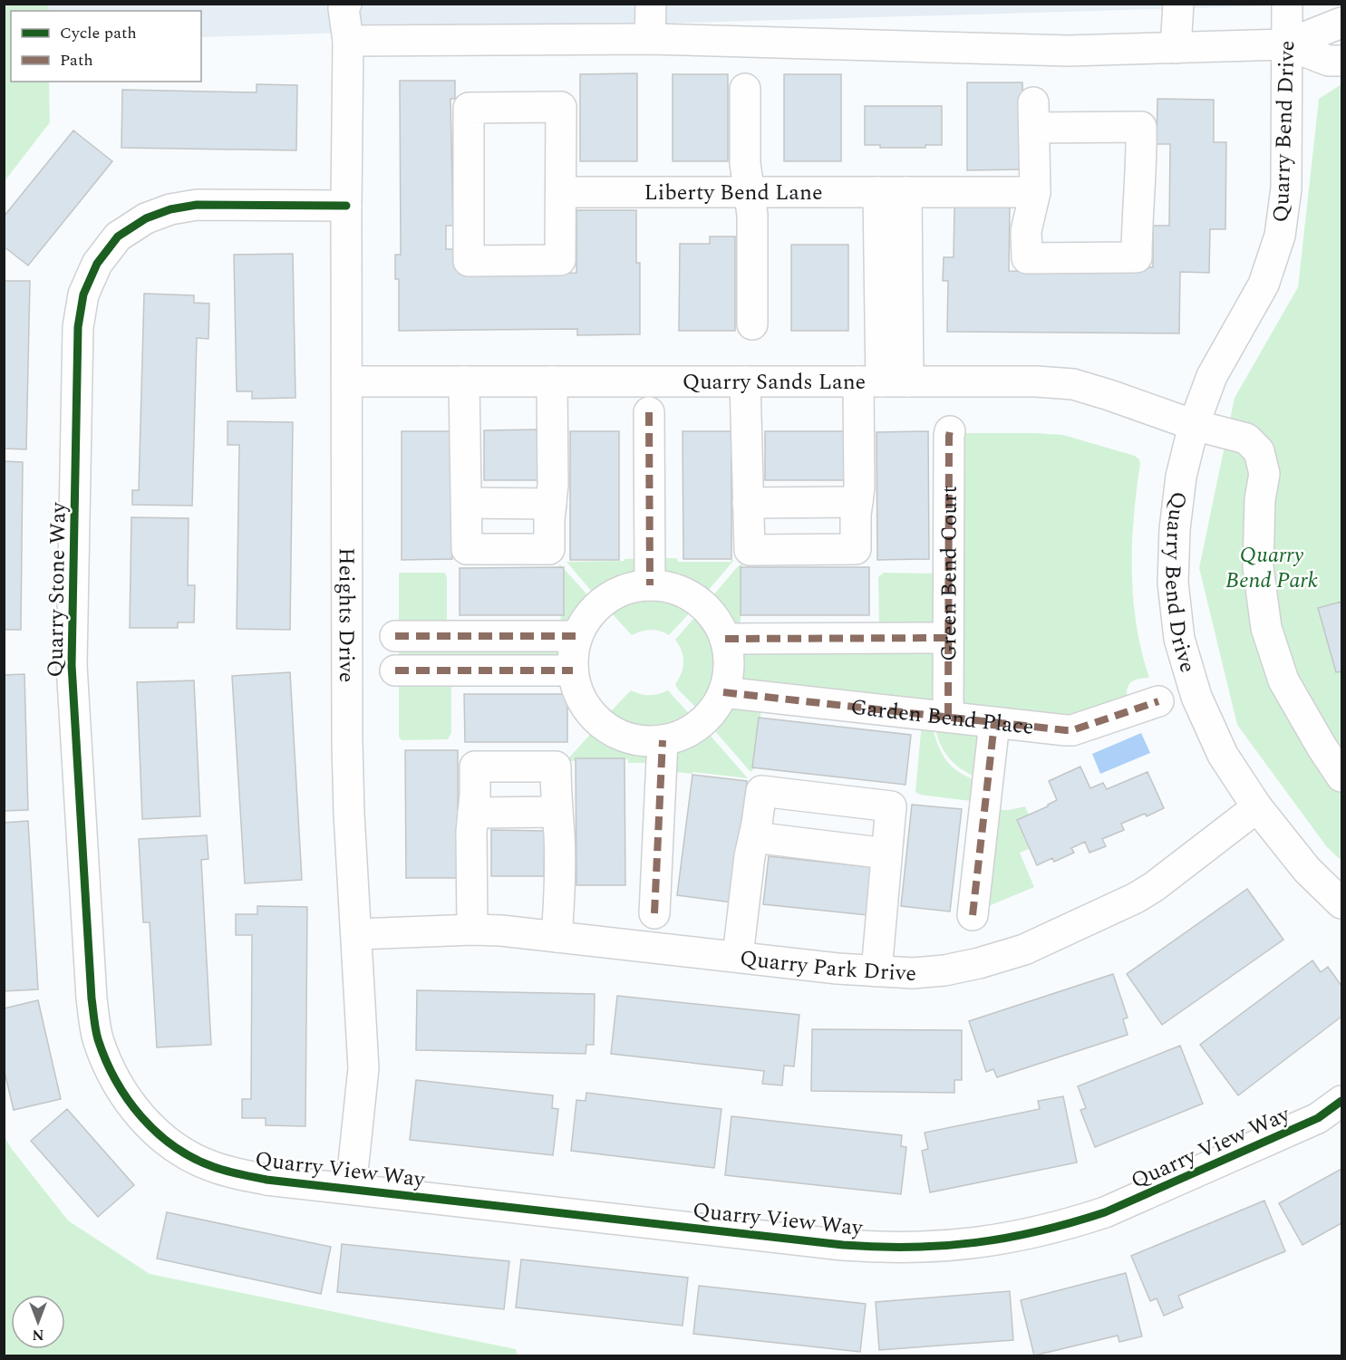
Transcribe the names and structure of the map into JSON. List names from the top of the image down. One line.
{"streets":{"street":["Quarry Bend Drive","Liberty Bend Lane","Quarry Sands Lane","Green Bend Court","Quarry Stone Way","Heights Drive","Garden Bend Place","Quarry Park Drive","Quarry View Way"]},"crossings":[["Quarry Bend Drive","Quarry Sands Lane"],["Quarry Bend Drive","Quarry Park Drive"],["Quarry Sands Lane","Heights Drive"],["Green Bend Court","Garden Bend Place"],["Quarry Stone Way","Heights Drive"],["Quarry Stone Way","Quarry View Way"],["Heights Drive","Quarry Park Drive"],["Heights Drive","Quarry View Way"]],"parks":["Quarry Bend Park"],"legend":["Cycle path","Path"],"north":"bottom"}
